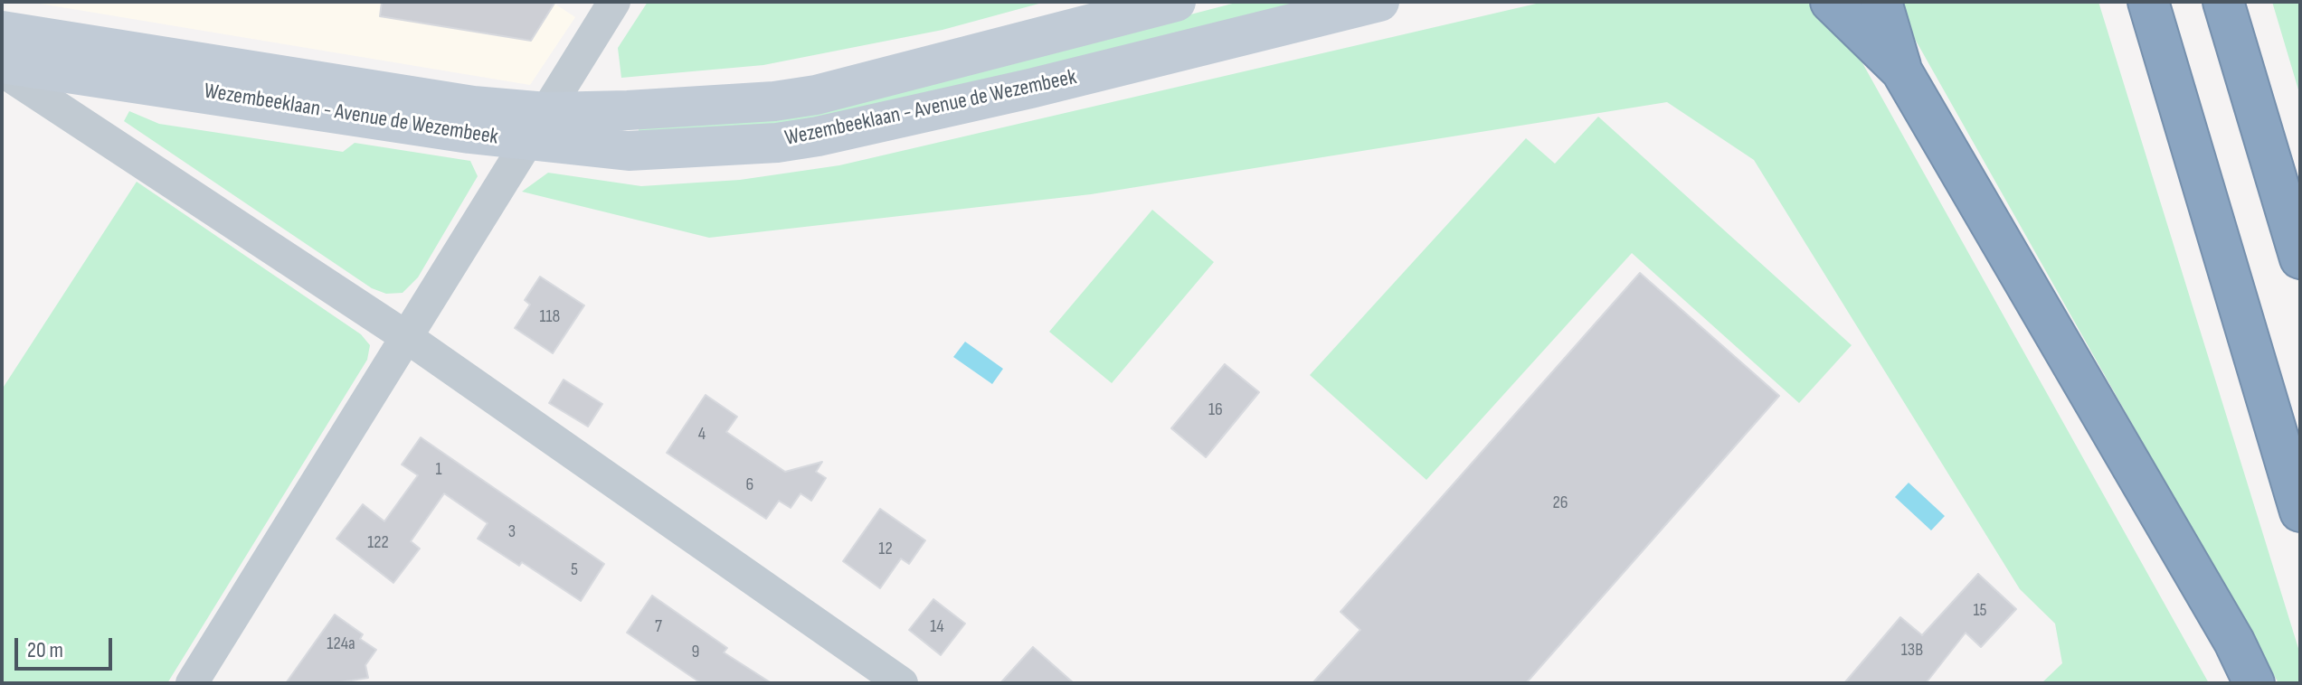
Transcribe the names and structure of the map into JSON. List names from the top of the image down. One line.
{"streets":{"main road":["Wezembeeklaan - Avenue de Wezembeek"]},"house_numbers":["118","16","4","1","6","26","3","122","12","5","15","7","14","124a","13B","9"],"scale_bar":"20 m"}
